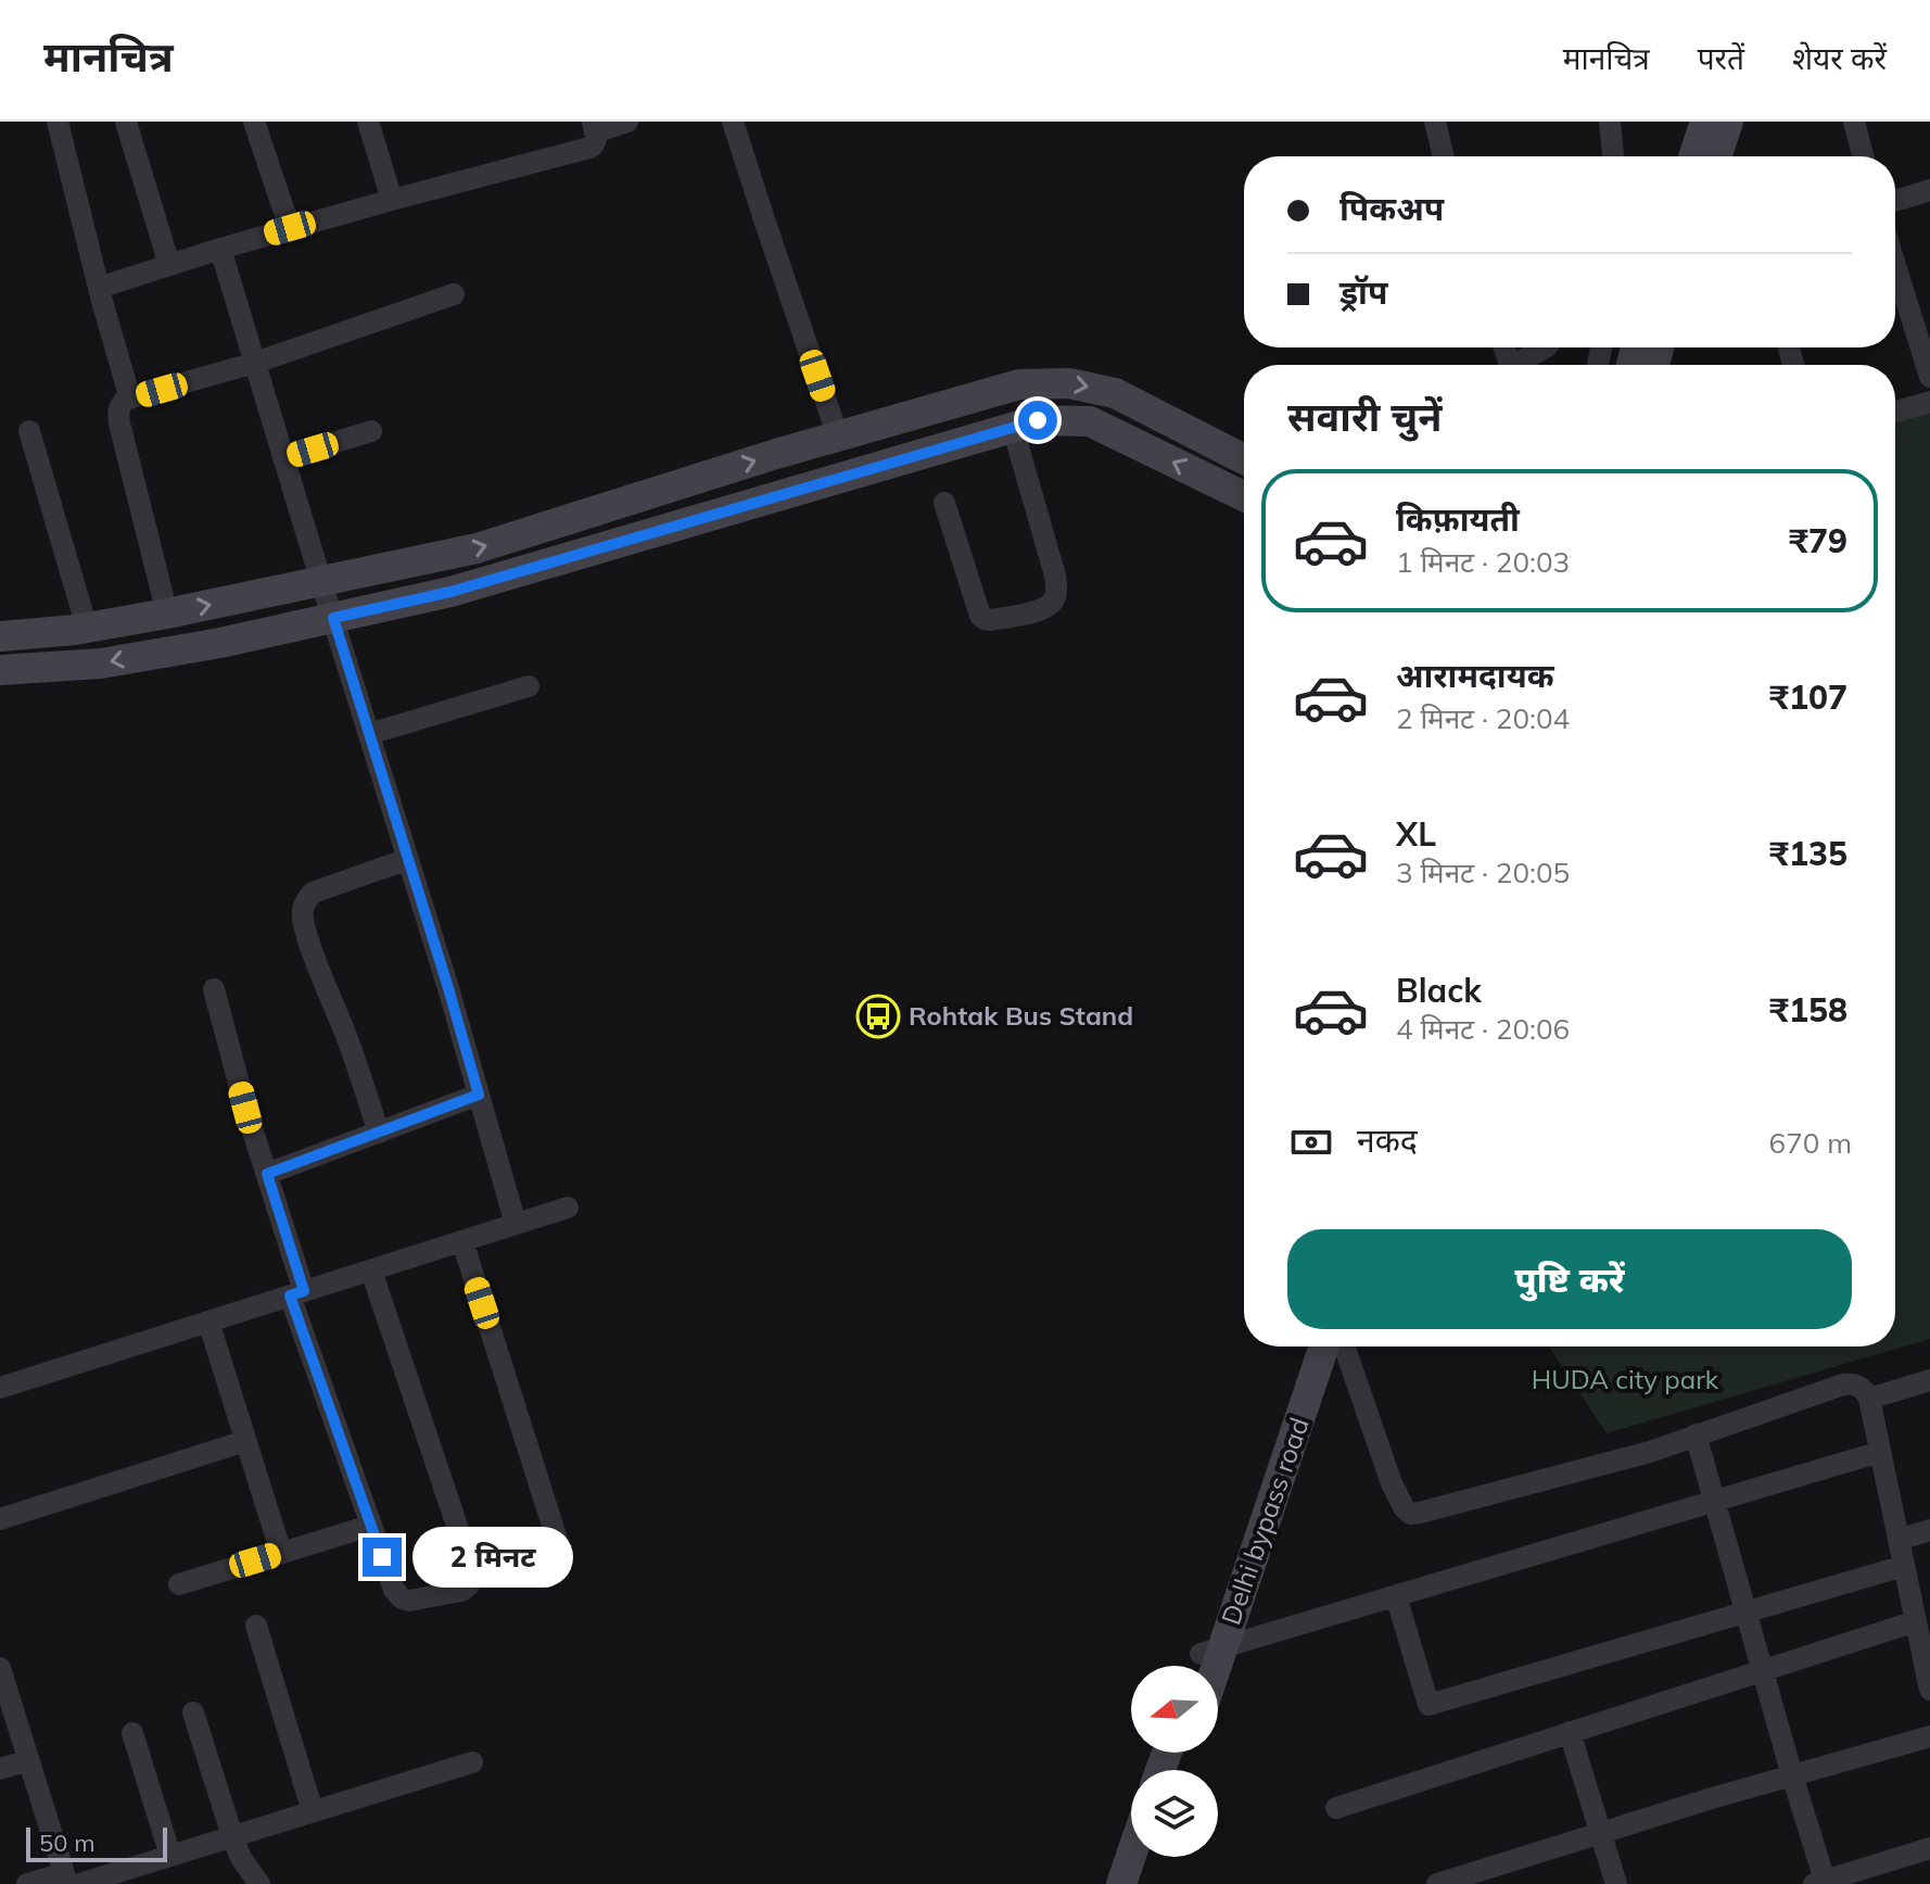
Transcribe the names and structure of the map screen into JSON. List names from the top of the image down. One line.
{"streets":{"main road":["Delhi bypass road"]},"parks":["HUDA city park"],"places":{"bus stop":["Rohtak Bus Stand"]},"scale_bar":"50 m","north":"left","page":{"header":"मानचित्र","nav":["मानचित्र","परतें","शेयर करें"],"banner":["पिकअप","ड्रॉप"],"heading":"सवारी चुनें","list":[{"name":"किफ़ायती","note":"1 मिनट · 20:03","value":"₹79"},{"name":"आरामदायक","note":"2 मिनट · 20:04","value":"₹107"},{"name":"XL","note":"3 मिनट · 20:05","value":"₹135"},{"name":"Black","note":"4 मिनट · 20:06","value":"₹158"}],"pay":["नकद","670 m"],"buttons":"पुष्टि करें","bubble":"2 मिनट","scale":"50 m"}}
